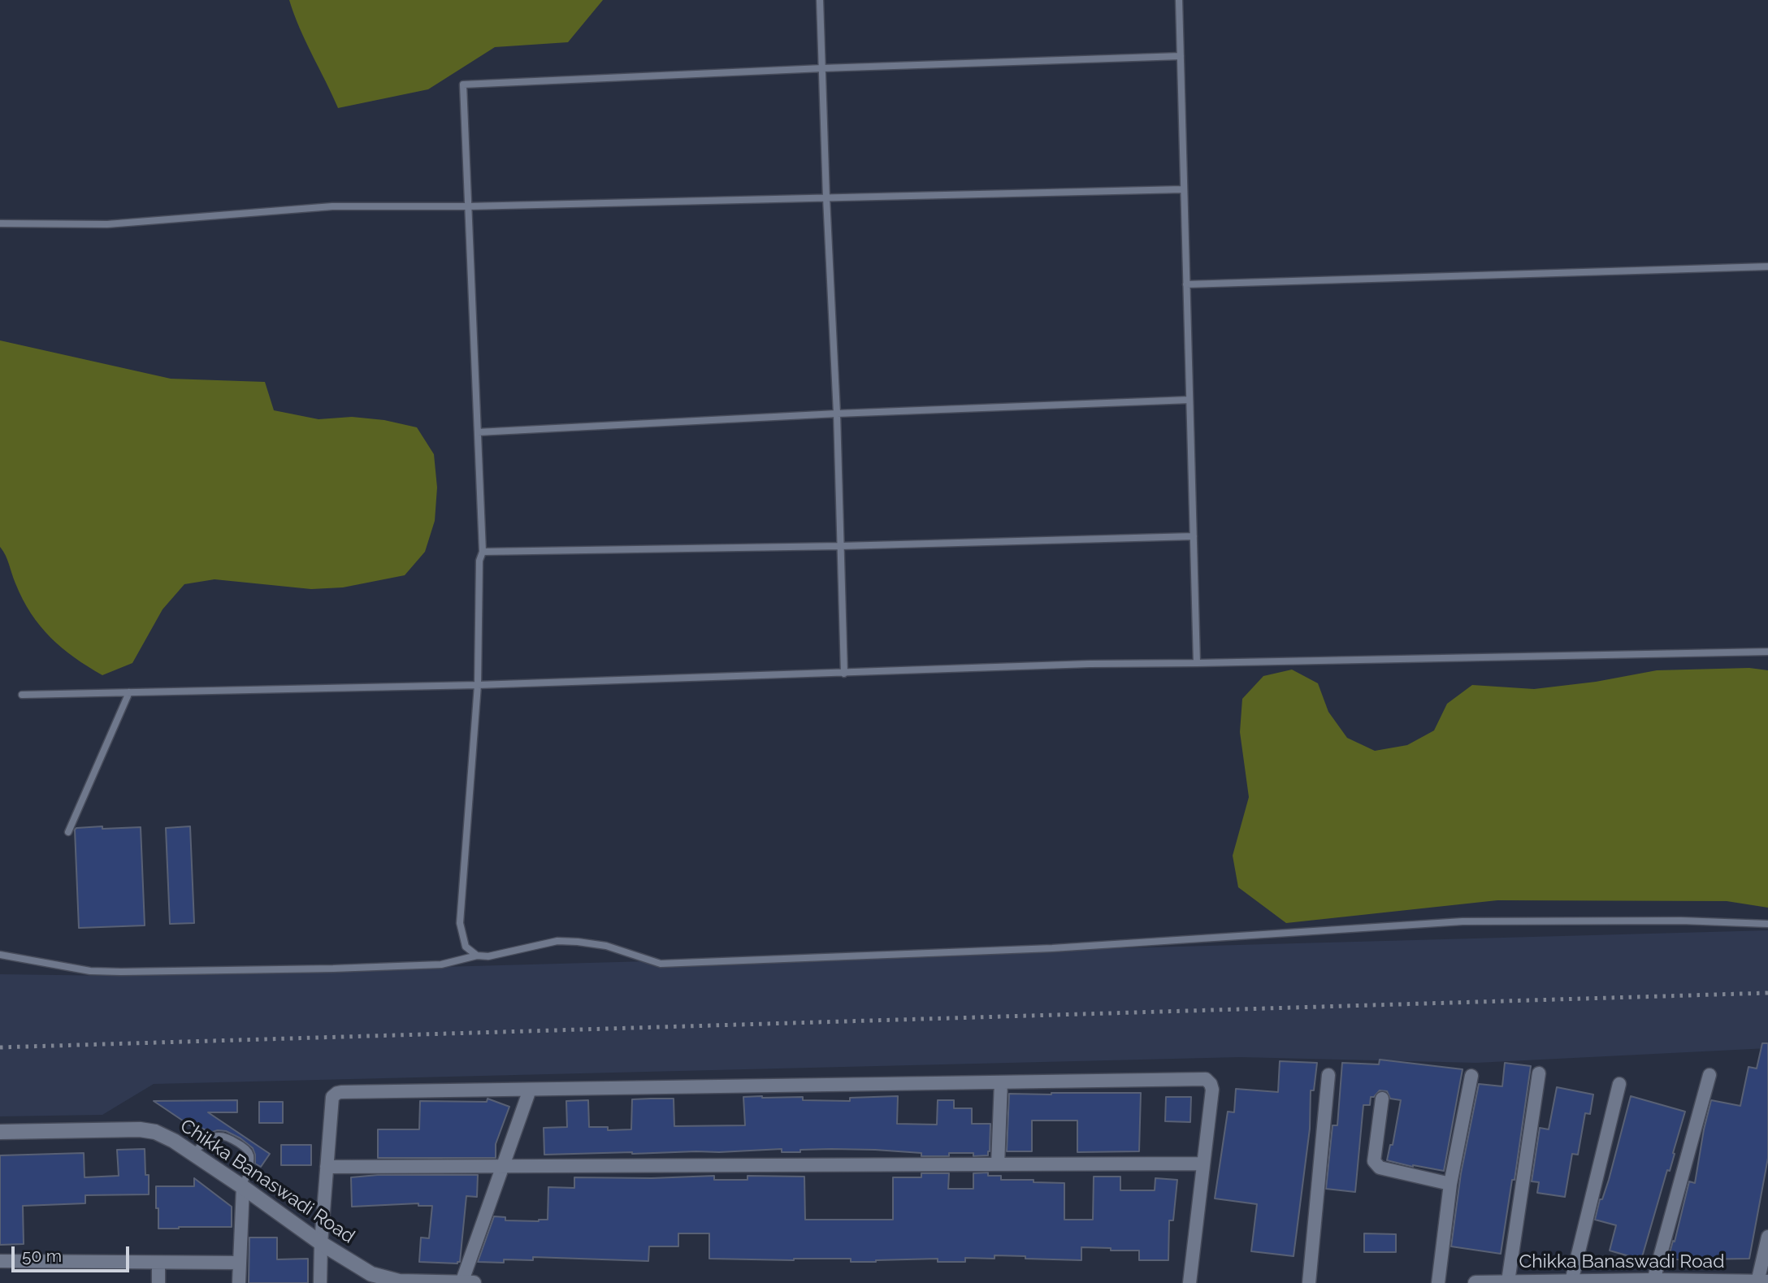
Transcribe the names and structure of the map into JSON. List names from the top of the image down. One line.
{"streets":{"main road":["Chikka Banaswadi Road"]},"scale_bar":"50 m"}
